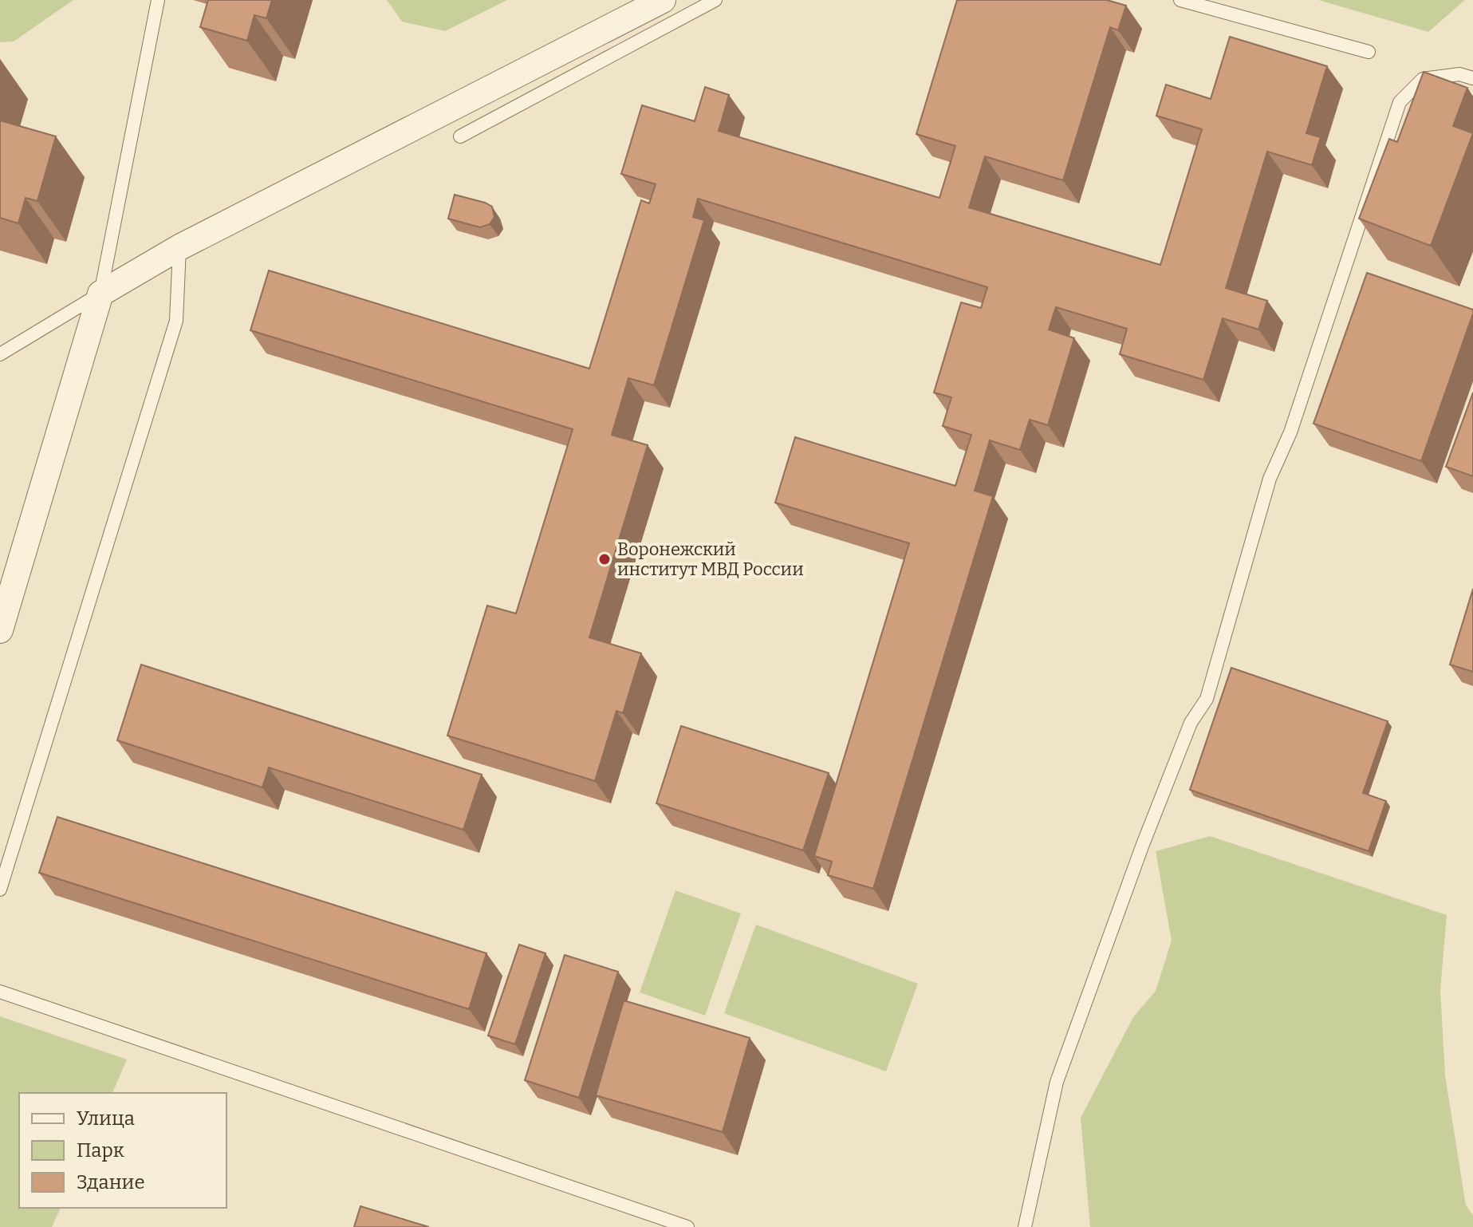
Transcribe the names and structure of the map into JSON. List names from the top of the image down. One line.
{"places":["Воронежский институт МВД России"],"legend":["Улица","Парк","Здание"]}
